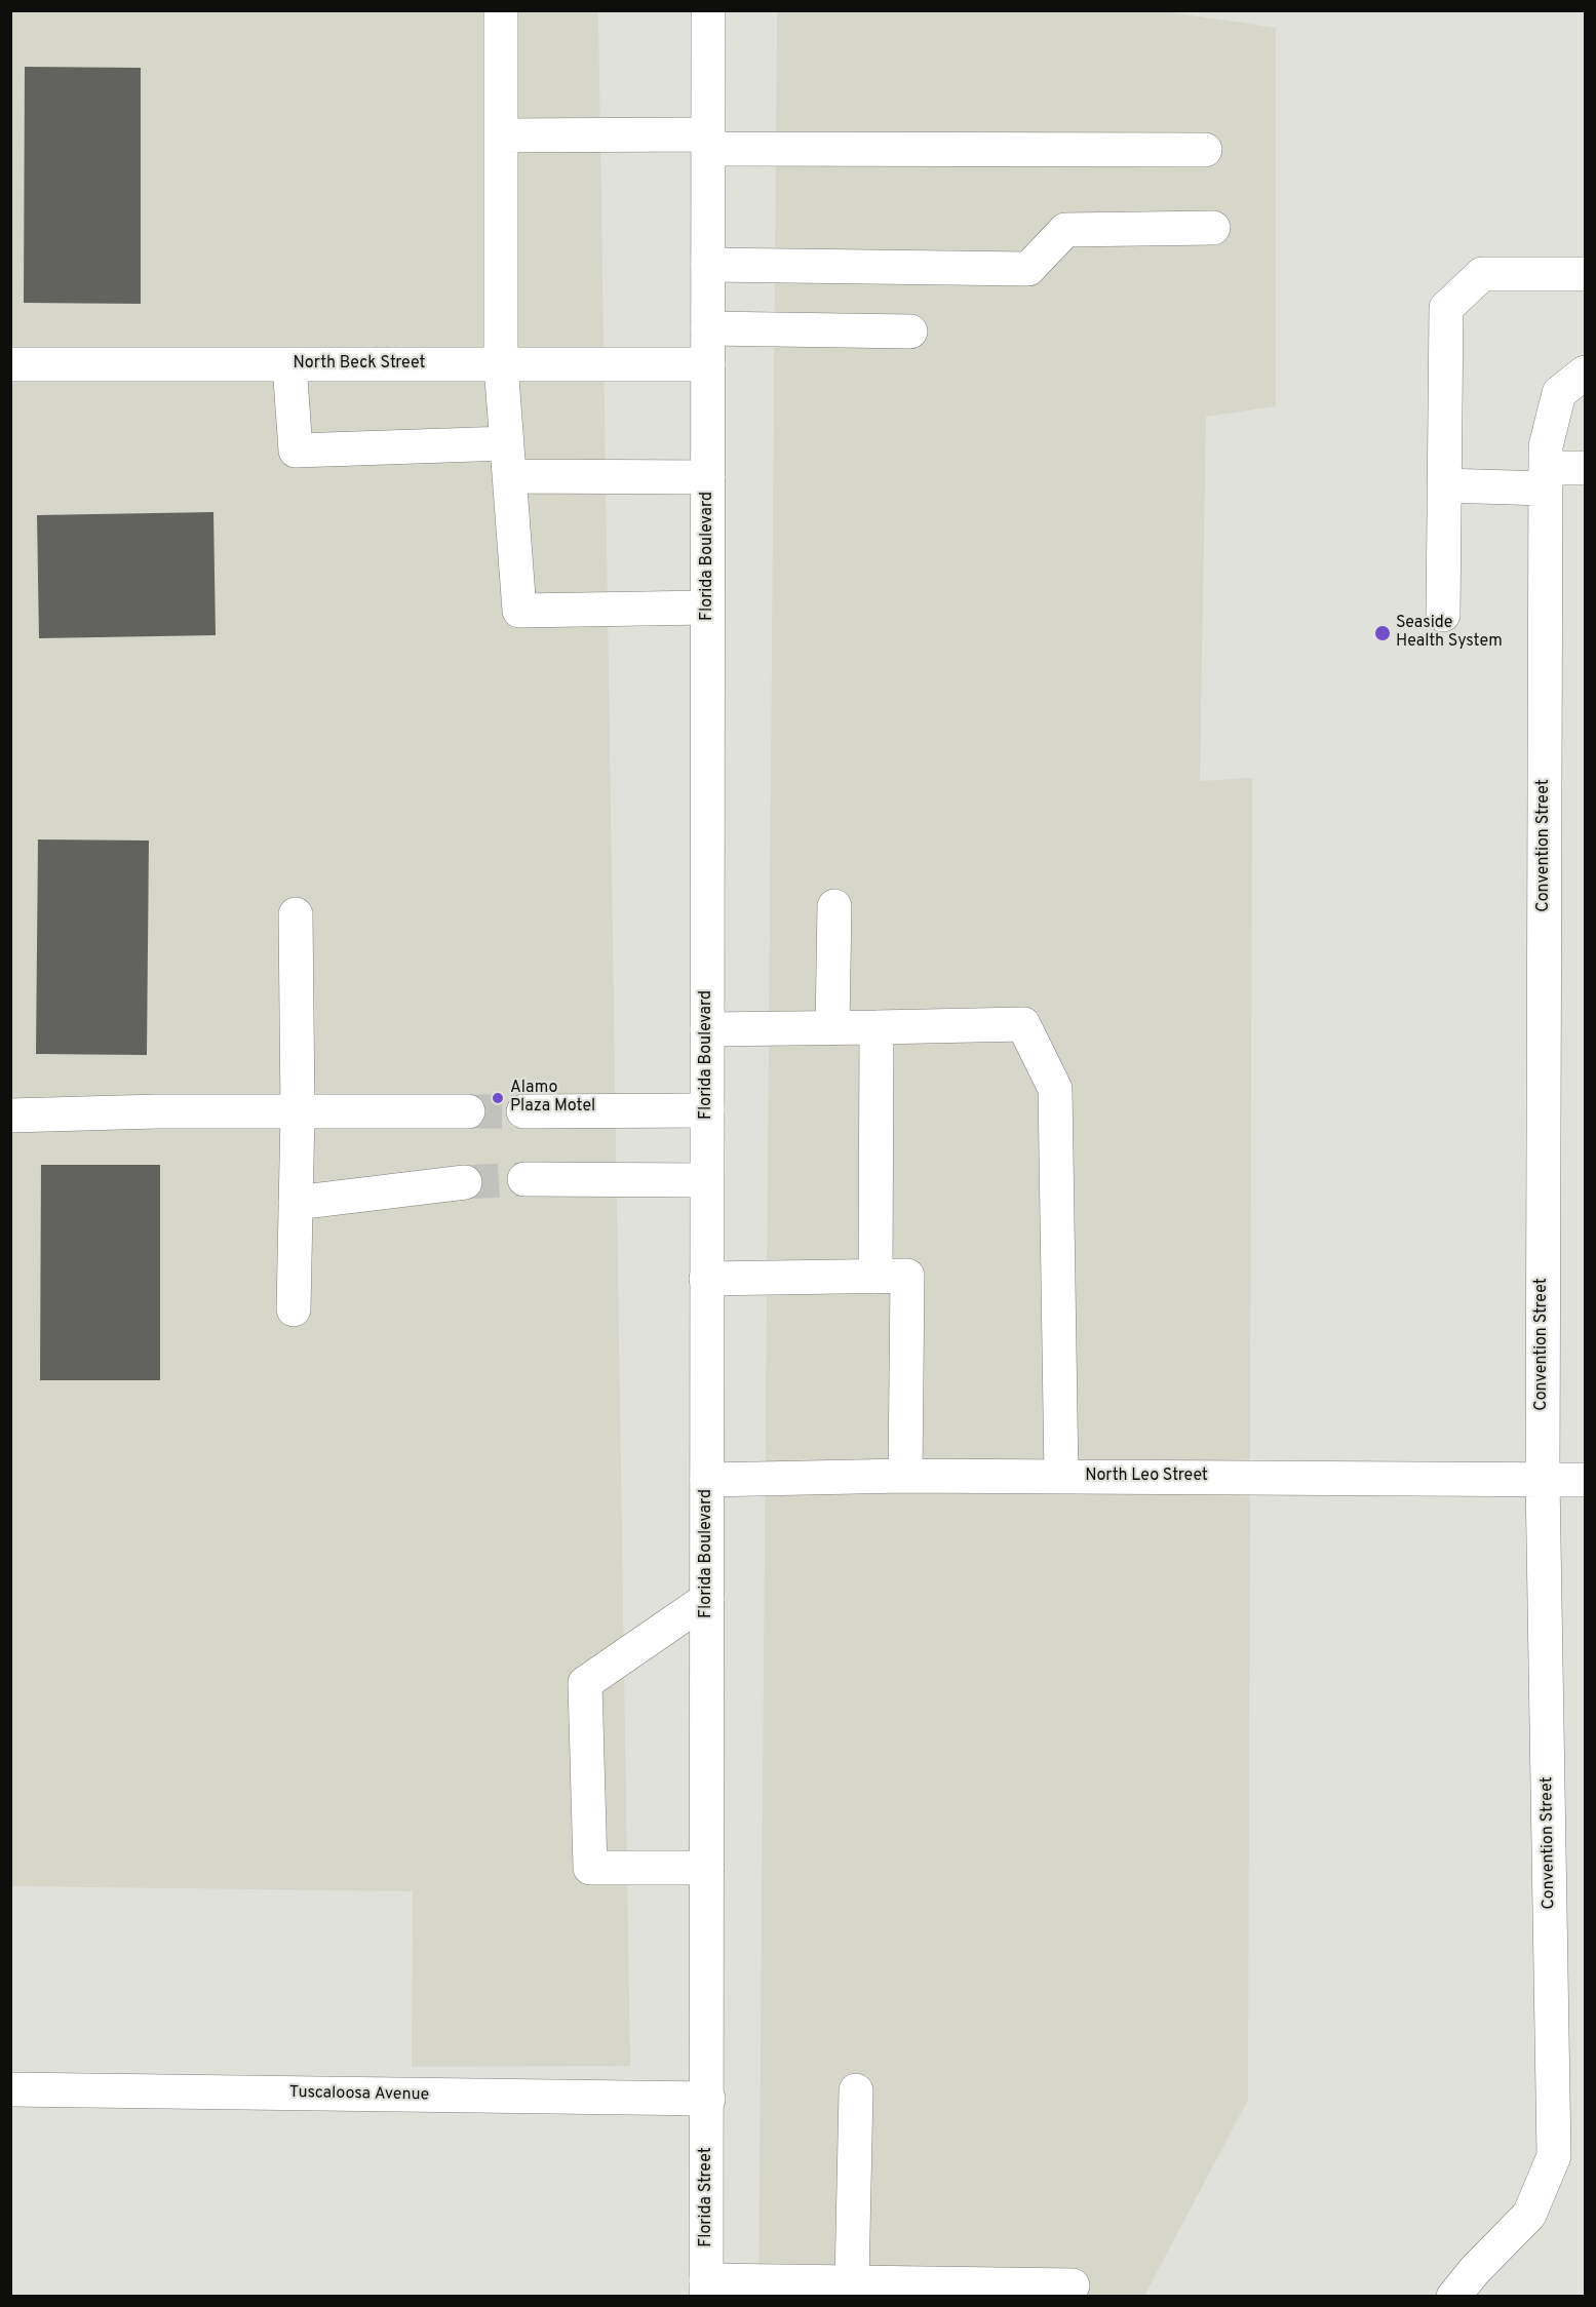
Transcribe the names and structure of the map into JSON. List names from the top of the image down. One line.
{"streets":{"street":["North Beck Street","Florida Boulevard","Convention Street","North Leo Street","Tuscaloosa Avenue","Florida Street"]},"crossings":[["North Beck Street","Florida Boulevard"],["Florida Boulevard","North Leo Street"],["Florida Boulevard","Tuscaloosa Avenue"],["Florida Boulevard","Florida Street"],["Convention Street","North Leo Street"],["Tuscaloosa Avenue","Florida Street"]],"places":["Seaside Health System","Alamo Plaza Motel"]}
